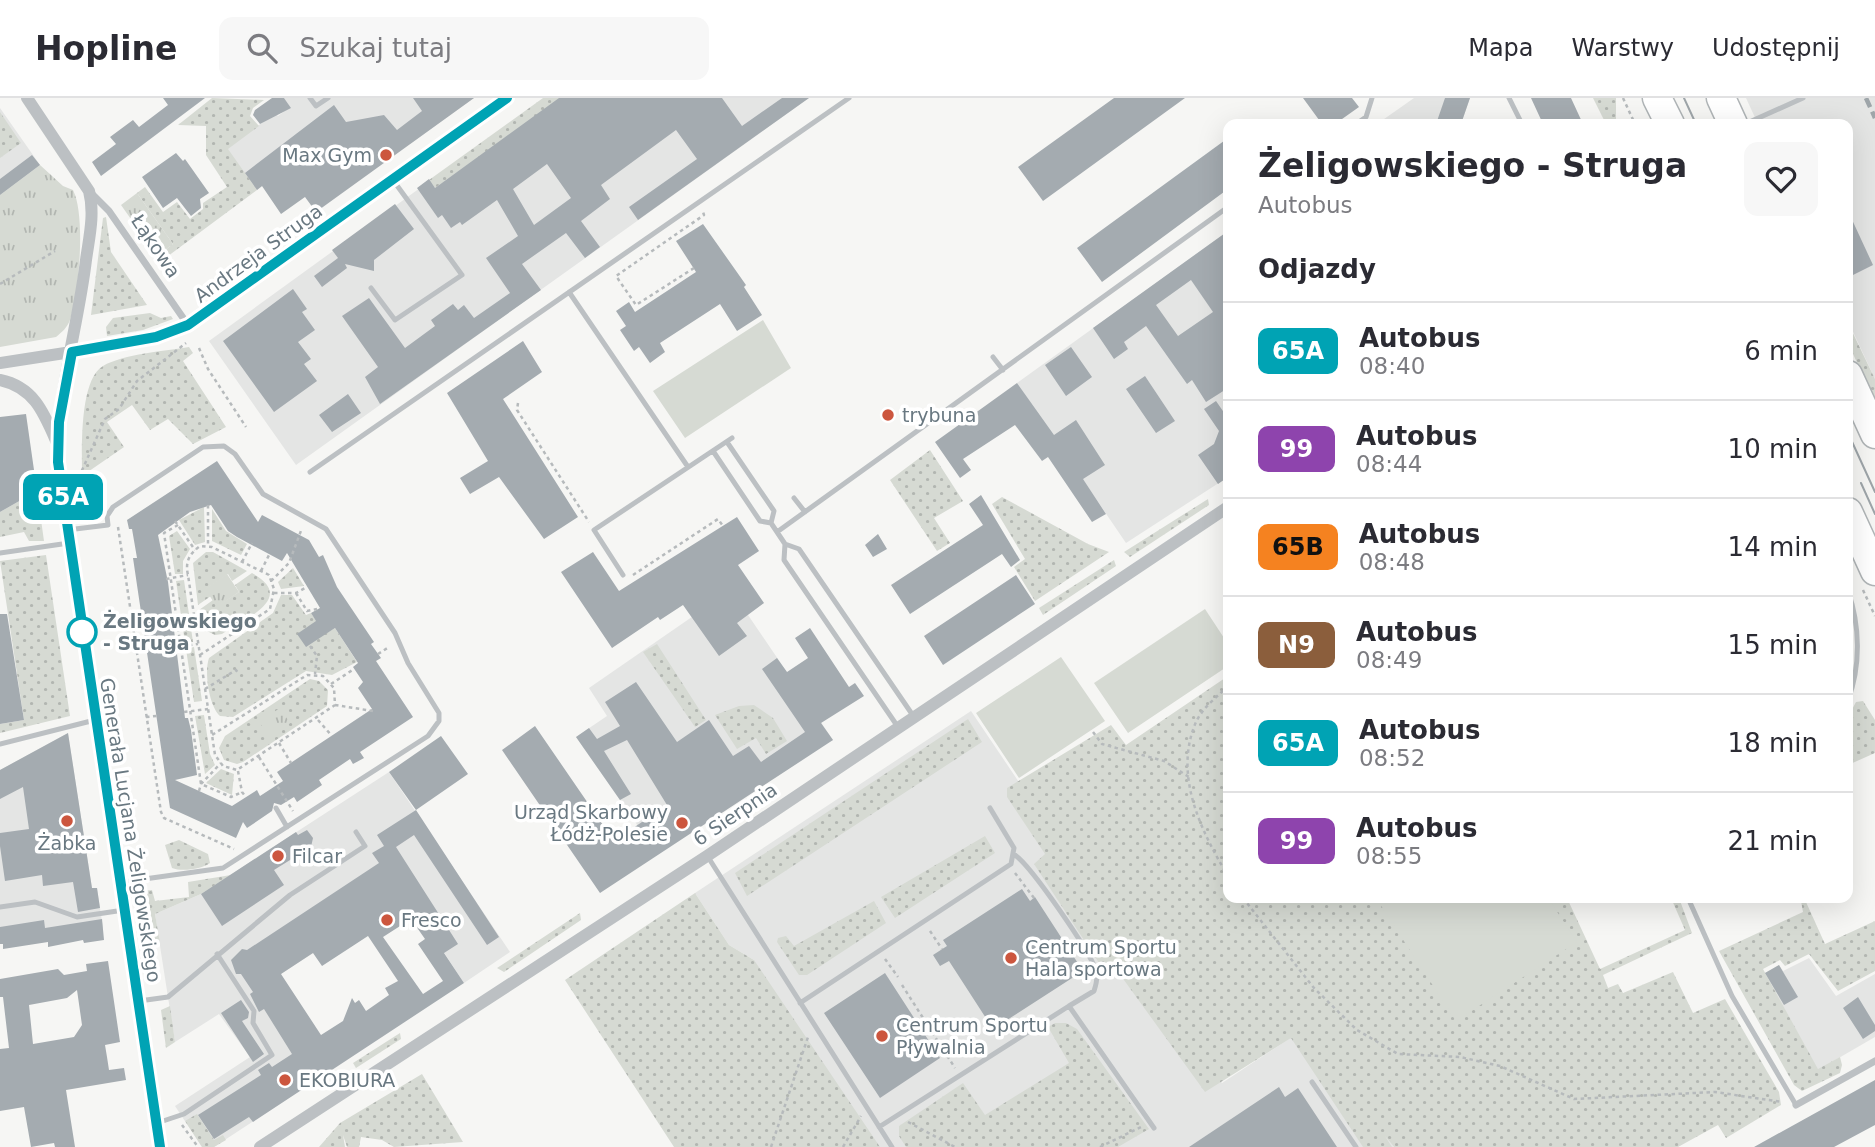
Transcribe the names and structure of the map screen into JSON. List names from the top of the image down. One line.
{"streets":{"street":["Łąkowa","Andrzeja Struga","6 Sierpnia","Generała Lucjana Żeligowskiego"]},"crossings":[["Łąkowa","Andrzeja Struga"],["Andrzeja Struga","Generała Lucjana Żeligowskiego"]],"places":["Max Gym","trybuna","Żeligowskiego - Struga","Żabka","Urząd Skarbowy Łódż-Polesie","Filcar","Fresco","Centrum Sportu Hala sportowa","Centrum Sportu Pływalnia","EKOBIURA"],"lines":["bus line 65A"],"page":{"header":"Hopline","search":"Szukaj tutaj","nav":["Mapa","Warstwy","Udostępnij"],"on_map":"65A","heading":[["Żeligowskiego - Struga","Autobus"],"Odjazdy"],"list":[{"mark":"65A","name":"Autobus","note":"08:40","value":"6 min"},{"mark":"99","name":"Autobus","note":"08:44","value":"10 min"},{"mark":"65B","name":"Autobus","note":"08:48","value":"14 min"},{"mark":"N9","name":"Autobus","note":"08:49","value":"15 min"},{"mark":"65A","name":"Autobus","note":"08:52","value":"18 min"},{"mark":"99","name":"Autobus","note":"08:55","value":"21 min"}]}}
